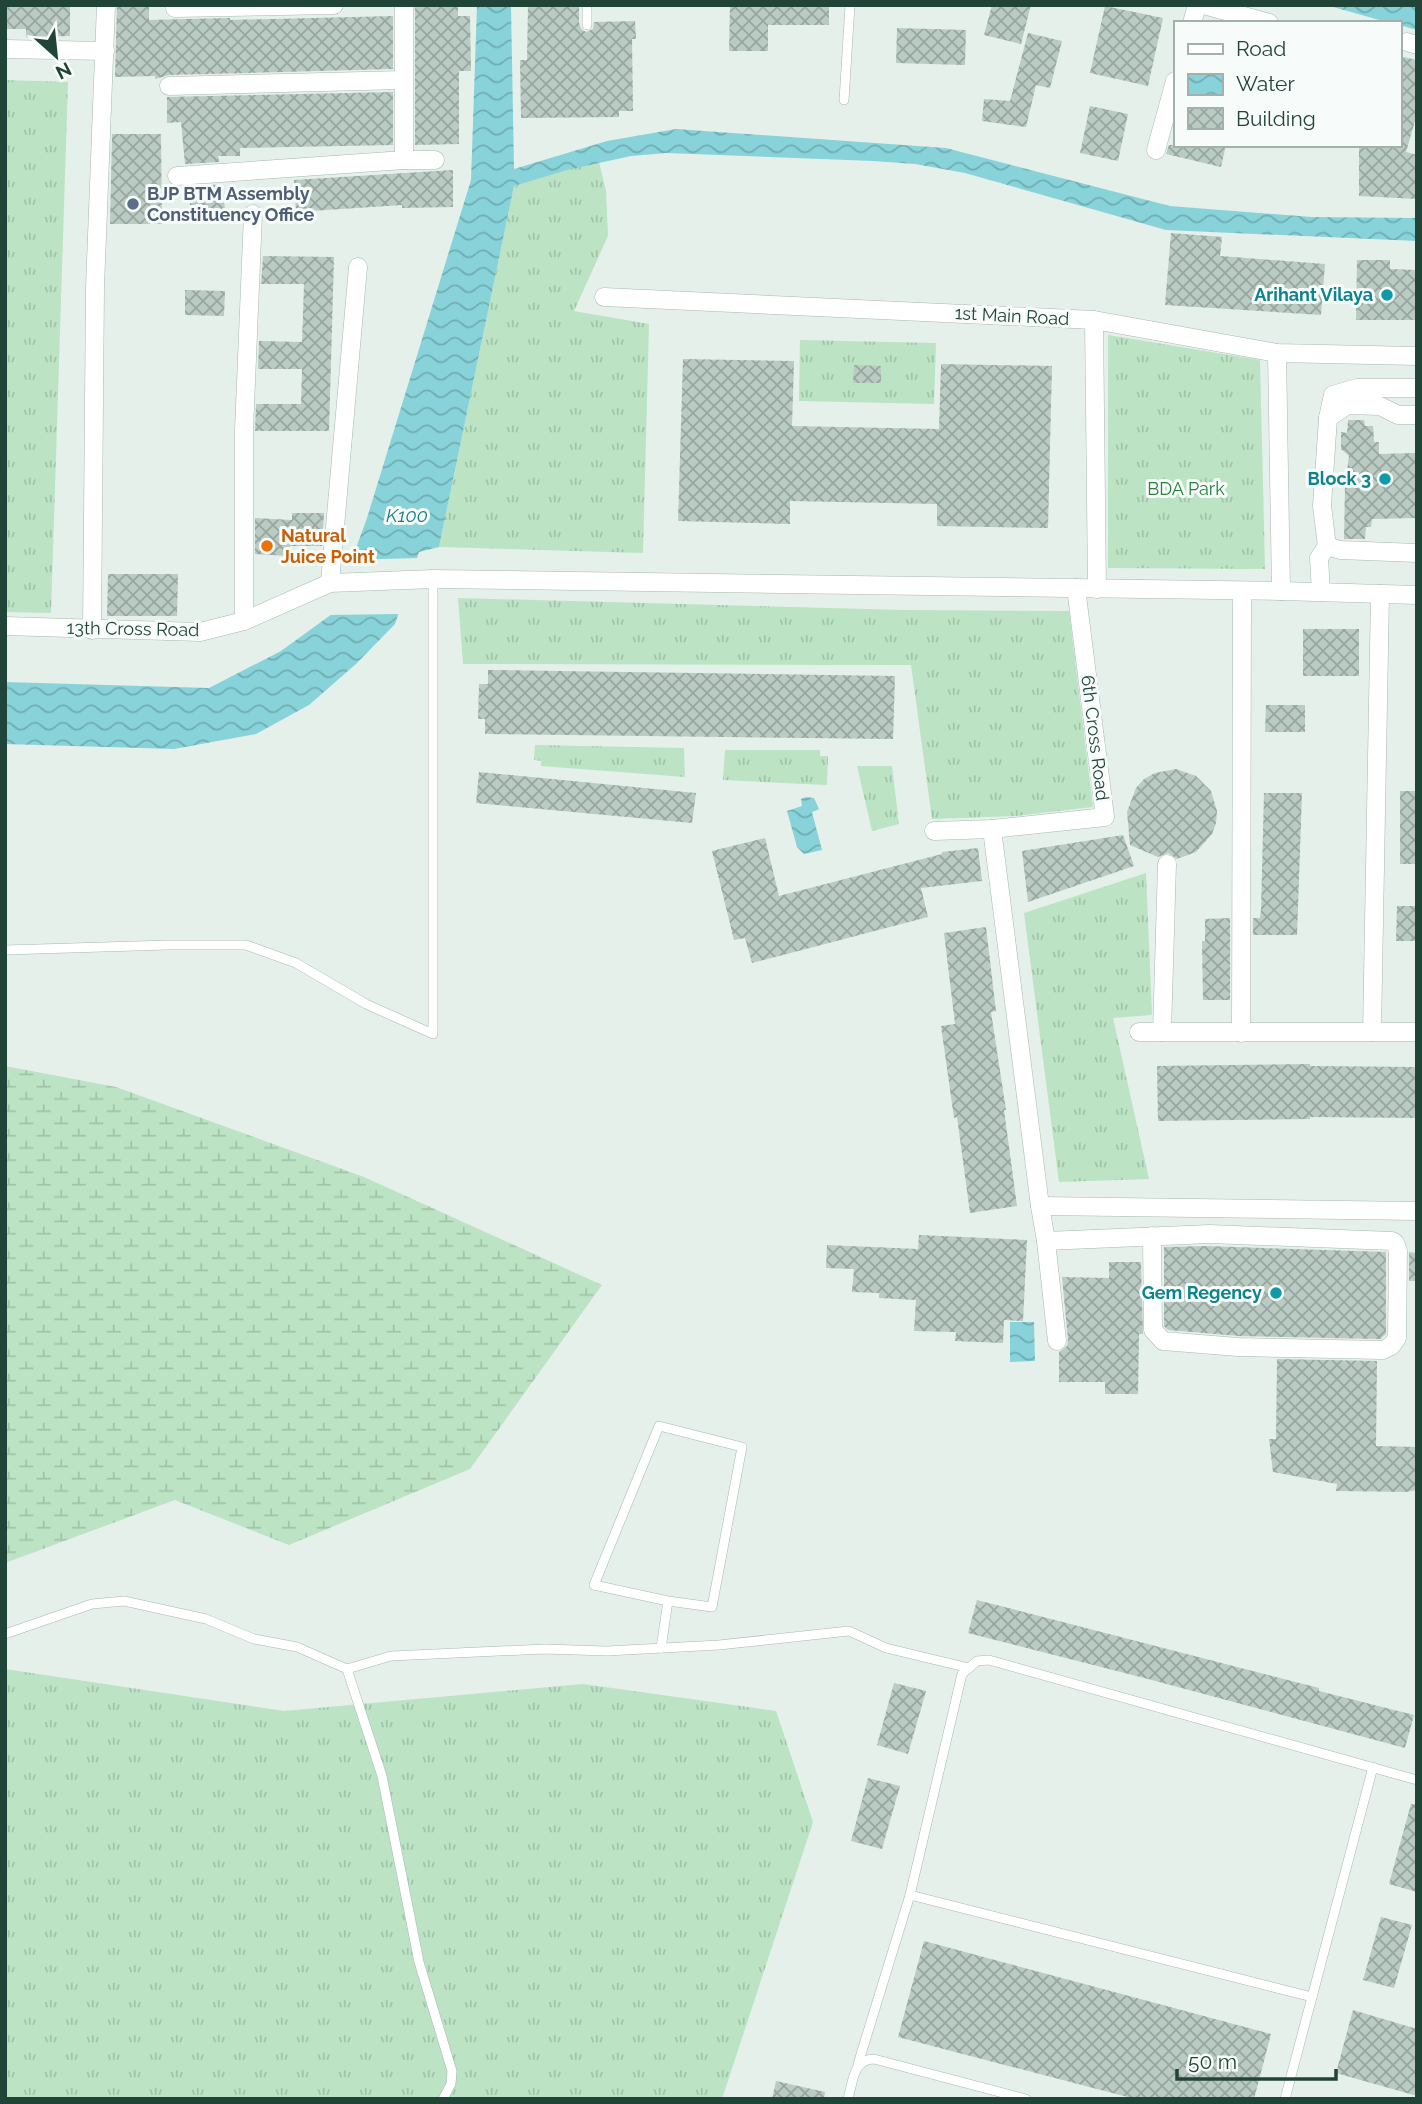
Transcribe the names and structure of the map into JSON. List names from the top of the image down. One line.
{"streets":{"street":["1st Main Road","13th Cross Road","6th Cross Road"]},"water":["K100"],"parks":["BDA Park"],"places":["BJP BTM Assembly Constituency Office","Arihant Vilaya","Block 3","Natural Juice Point","Gem Regency"],"legend":["Road","Water","Building"],"scale_bar":"50 m","north":"bottom right"}
